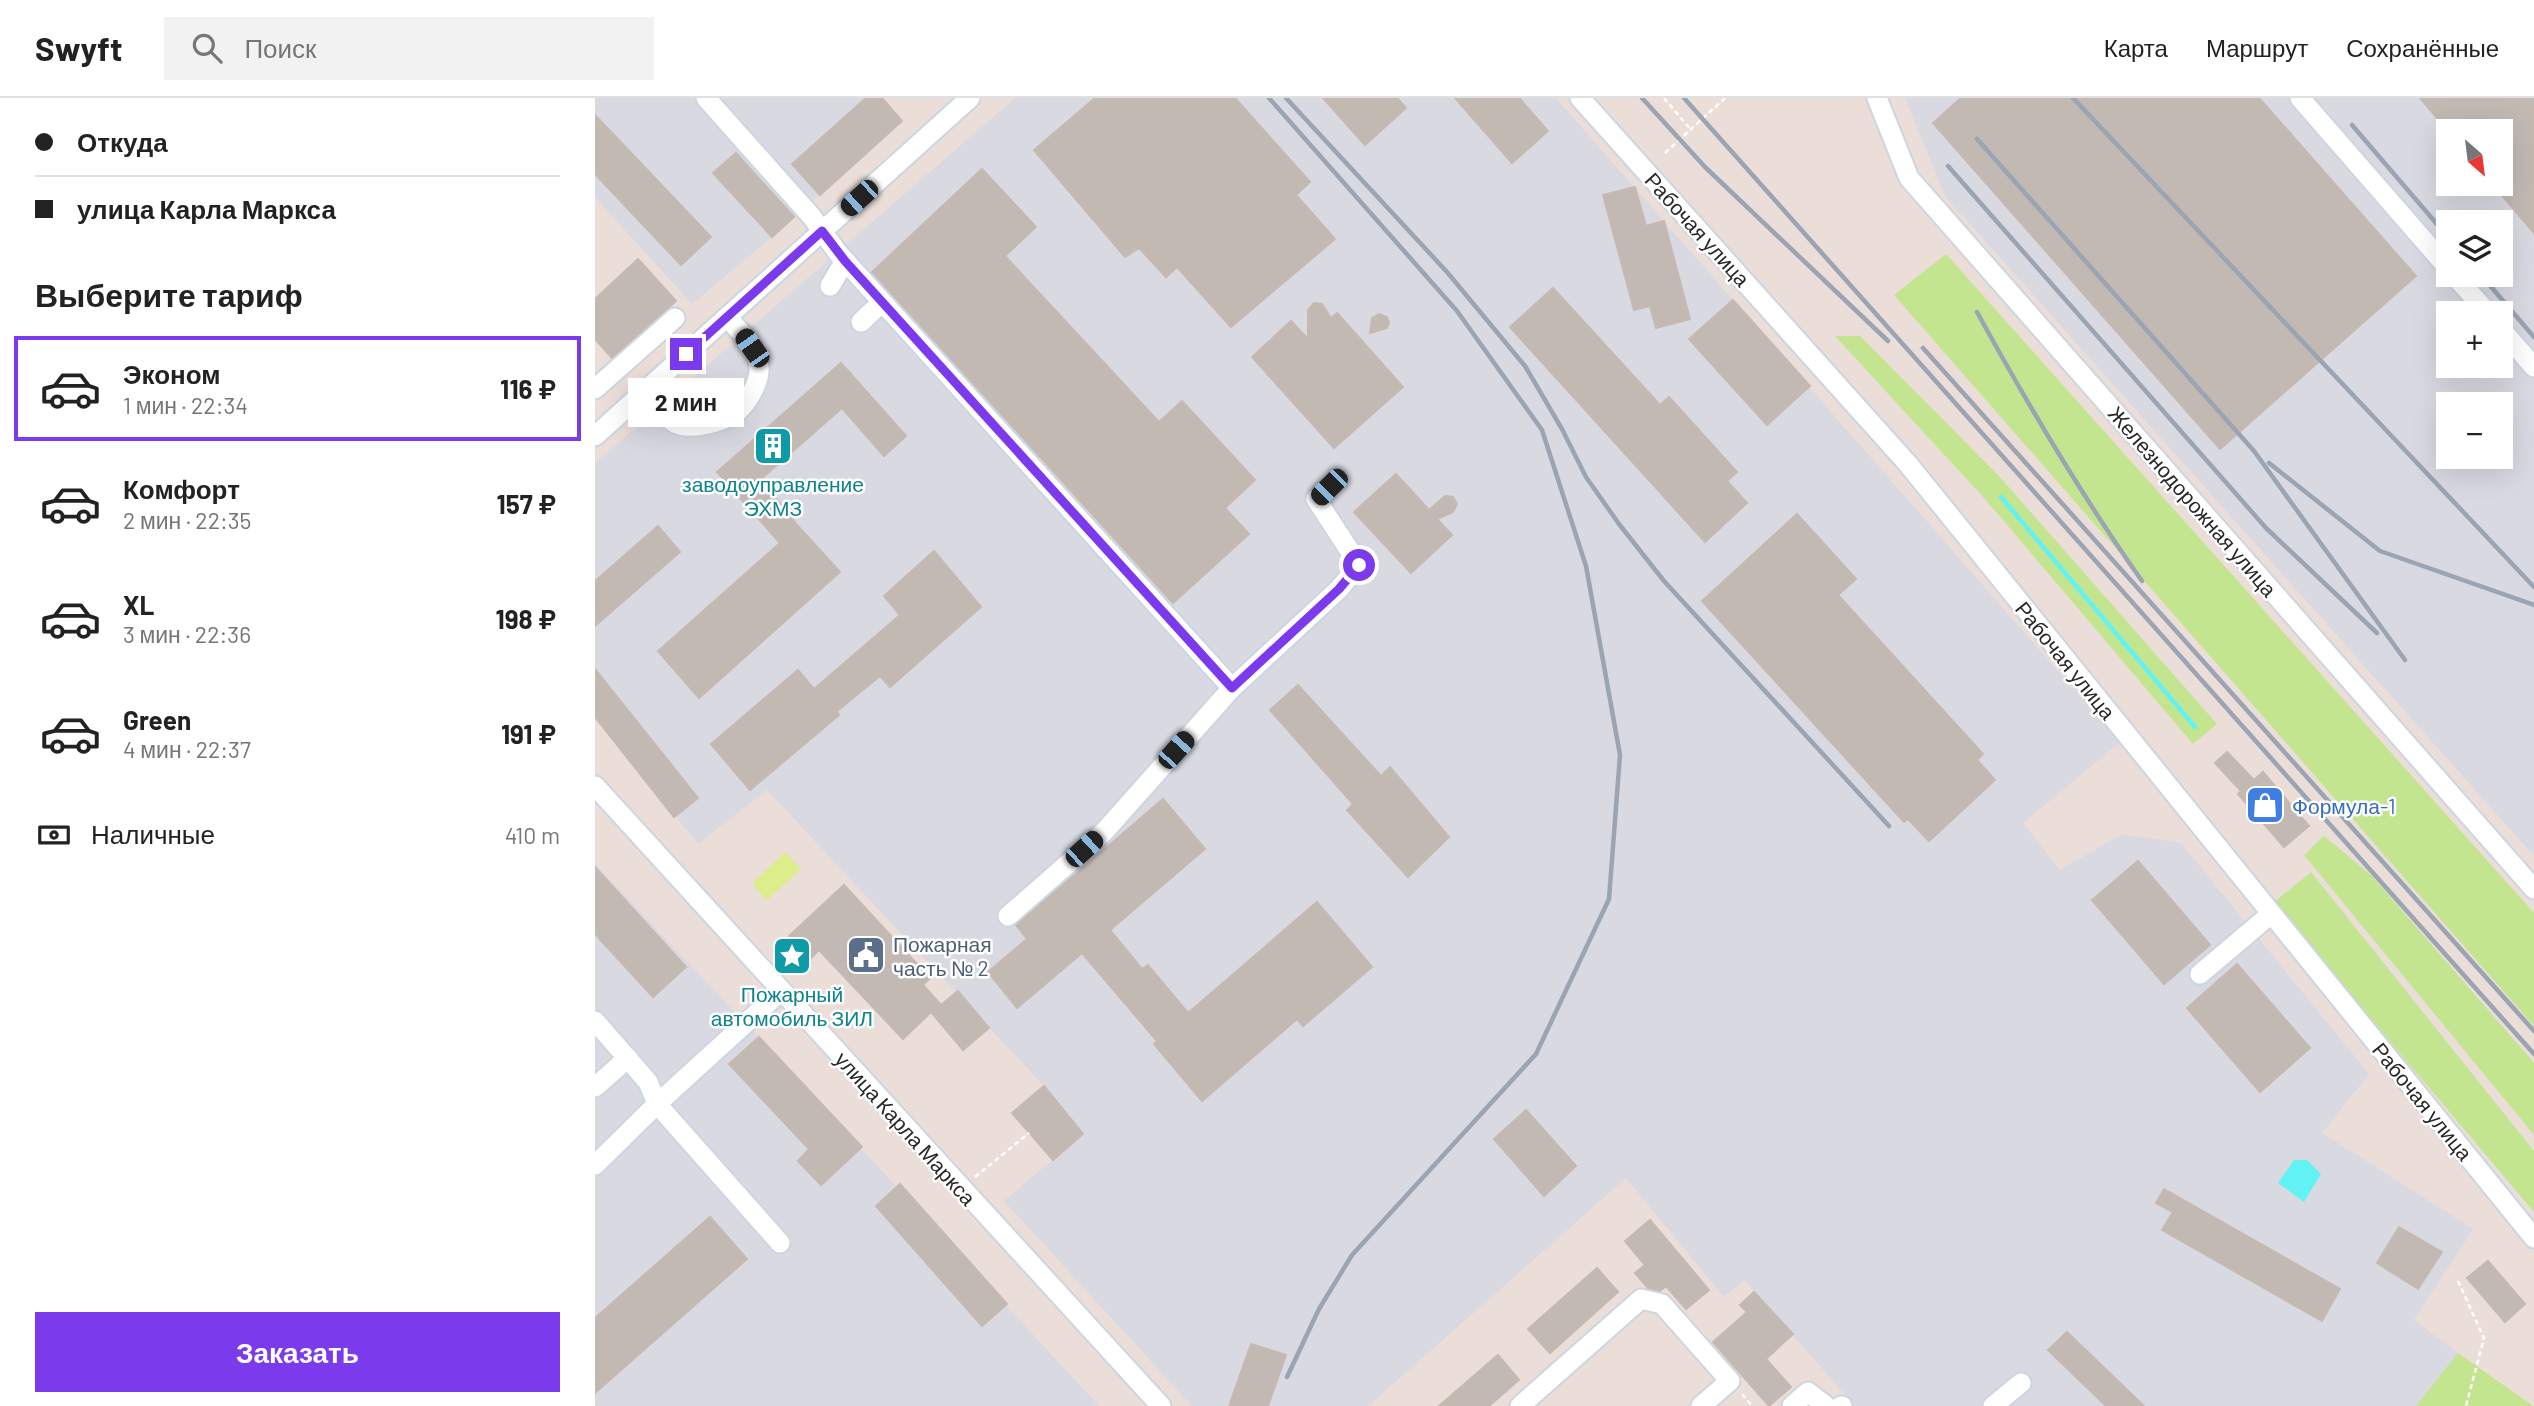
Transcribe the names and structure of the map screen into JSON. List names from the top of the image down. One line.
{"streets":{"street":["Рабочая улица","Железнодорожная улица","улица Карла Маркса"]},"places":{"building":["заводоуправление ЭХМЗ"],"shop":["Формула-1"],"public building":["Пожарная часть № 2"],"place":["Пожарный автомобиль ЗИЛ"]},"north":"bottom right","page":{"header":"Swyft","search":"Поиск","nav":["Карта","Маршрут","Сохранённые"],"banner":["Откуда","улица Карла Маркса"],"map_buttons":["+","−"],"heading":"Выберите тариф","list":[{"name":"Эконом","note":"1 мин · 22:34","value":"116 ₽"},{"name":"Комфорт","note":"2 мин · 22:35","value":"157 ₽"},{"name":"XL","note":"3 мин · 22:36","value":"198 ₽"},{"name":"Green","note":"4 мин · 22:37","value":"191 ₽"}],"bubble":"2 мин","pay":["Наличные","410 m"],"buttons":"Заказать"}}
